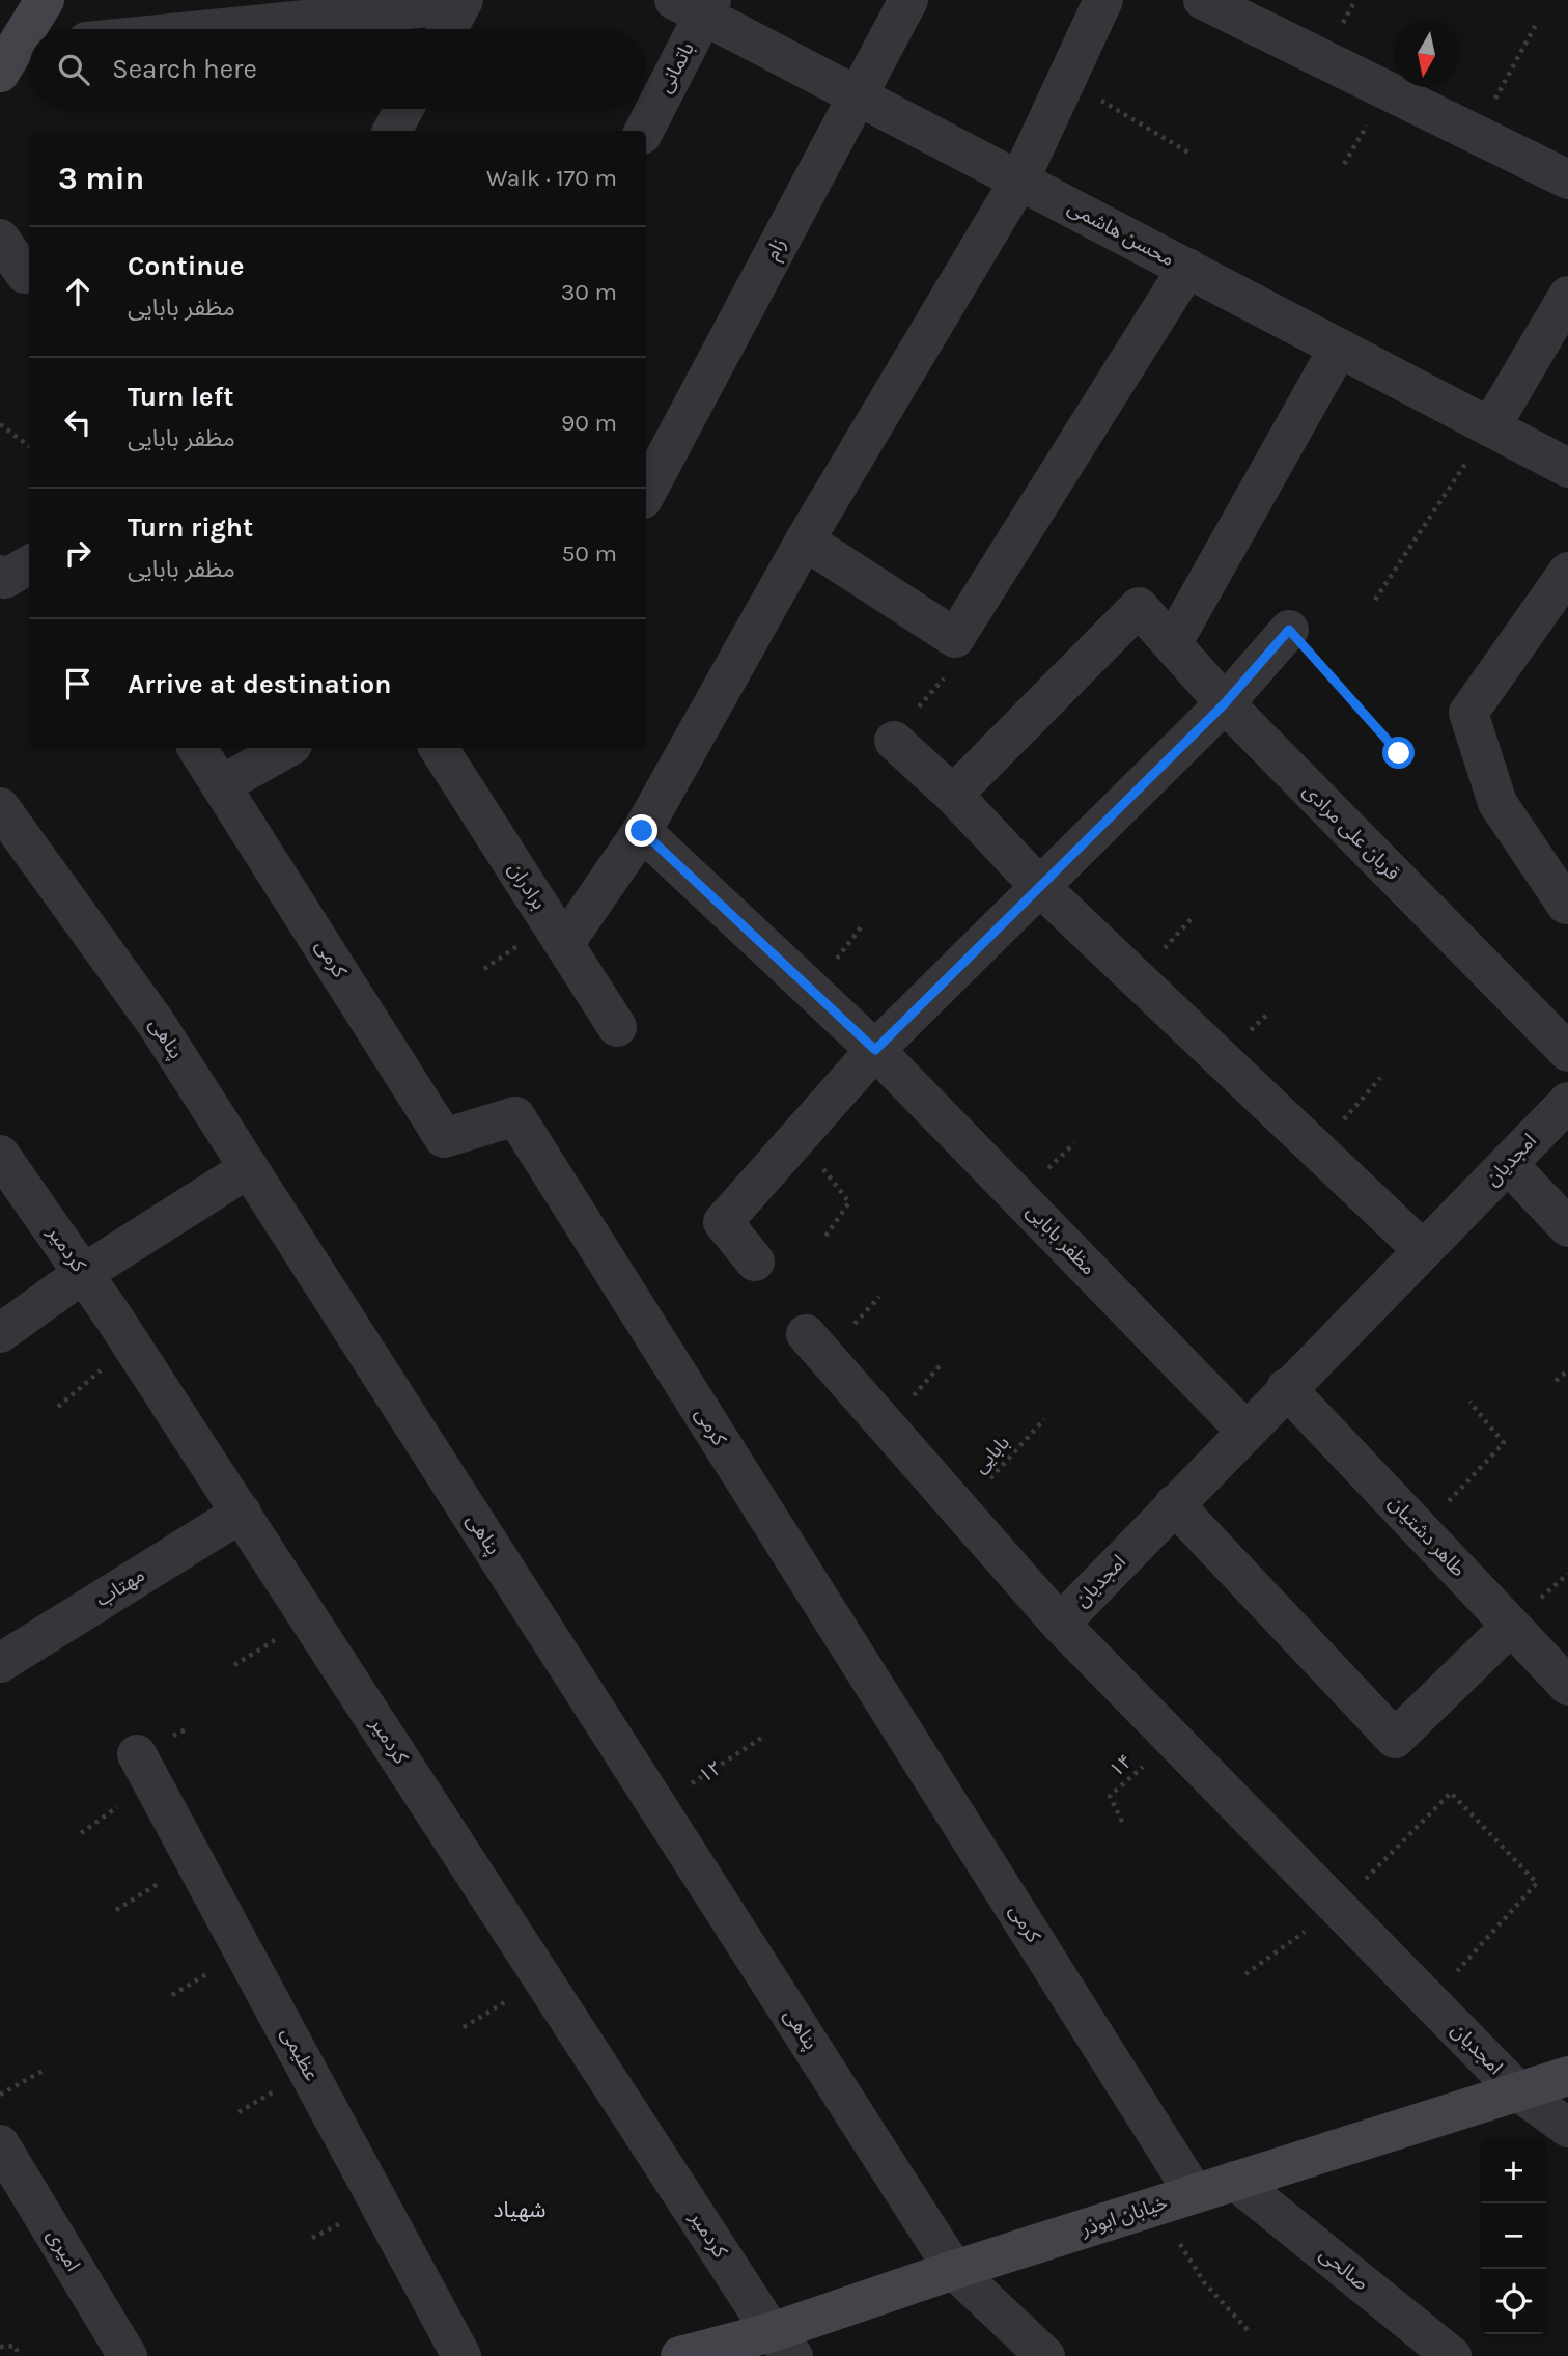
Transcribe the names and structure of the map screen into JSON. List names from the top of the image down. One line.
{"streets":{"street":["باتمانی","محسن هاشمی","زام","قربان علی مرادی","برادران","کرمی","پناهی","امجدیان","مظفر بابایی","کردمیر","طاهر دشتیان","مهتاب","عظیمی","خیابان ابوذر","امیری","صالحی"],"path":["بابایی","۱۴","۱۲"]},"crossings":[["باتمانی","محسن هاشمی"],["محسن هاشمی","زام"],["کرمی","خیابان ابوذر"],["پناهی","۱۲"],["پناهی","خیابان ابوذر"],["امجدیان","مظفر بابایی"],["امجدیان","طاهر دشتیان"],["امجدیان","۱۴"],["امجدیان","خیابان ابوذر"],["کردمیر","مهتاب"],["کردمیر","خیابان ابوذر"],["خیابان ابوذر","صالحی"]],"districts":["شهیاد"],"north":"bottom","page":{"search":"Search here","heading":["3 min","Walk · 170 m"],"list":[["Continue","مظفر بابایی","30 m"],["Turn left","مظفر بابایی","90 m"],["Turn right","مظفر بابایی","50 m"],"Arrive at destination"],"map_buttons":["+","−"]}}
